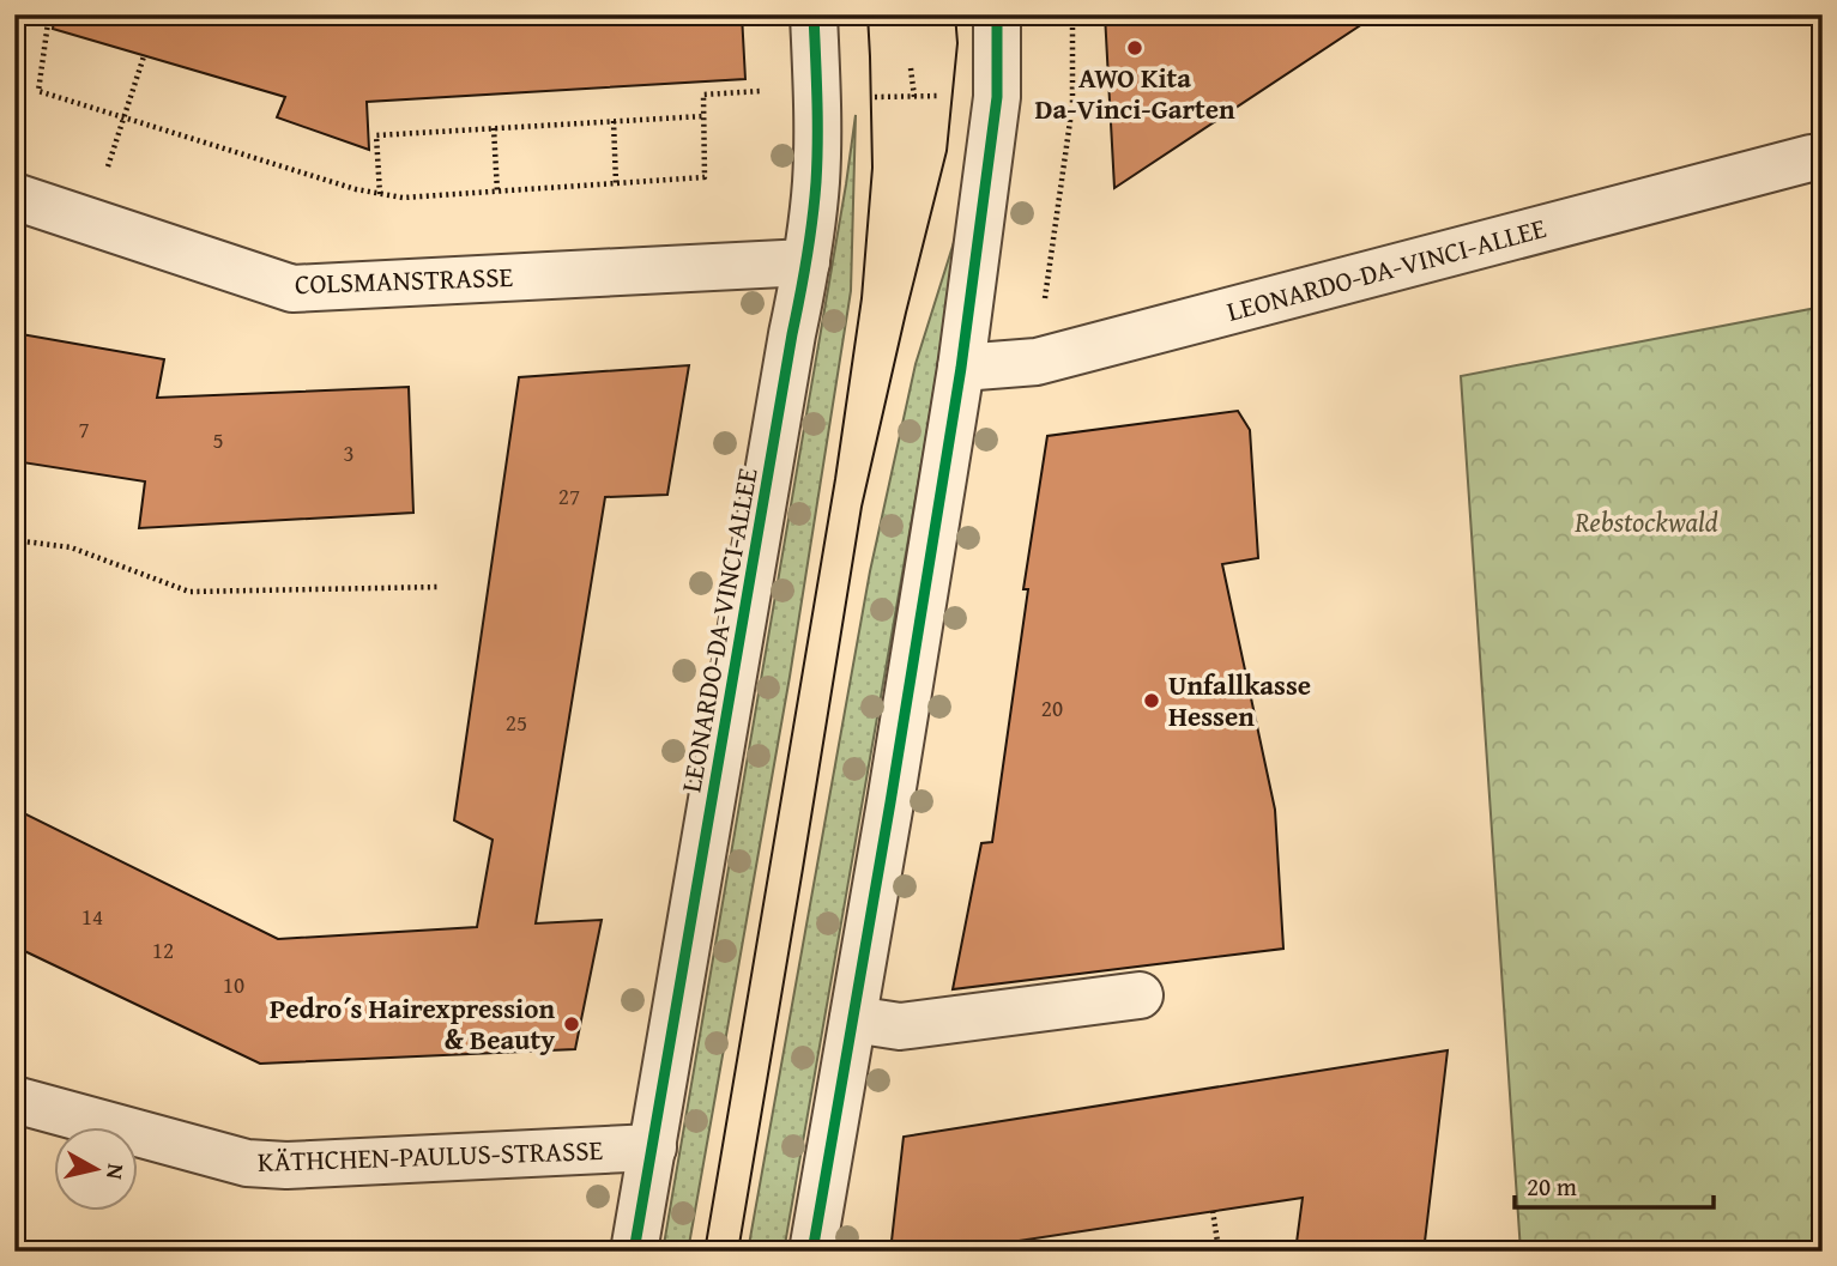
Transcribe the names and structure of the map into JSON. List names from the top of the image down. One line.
{"streets":{"street":["LEONARDO-DA-VINCI-ALLEE","COLSMANSTRASSE","KÄTHCHEN-PAULUS-STRASSE"]},"crossings":[["LEONARDO-DA-VINCI-ALLEE","COLSMANSTRASSE"],["LEONARDO-DA-VINCI-ALLEE","KÄTHCHEN-PAULUS-STRASSE"]],"parks":["Rebstockwald"],"places":["AWO Kita Da-Vinci-Garten","Unfallkasse Hessen","Pedro´s Hairexpression & Beauty"],"house_numbers":["7","5","3","27","20","25","14","12","10"],"scale_bar":"20 m","north":"right"}
